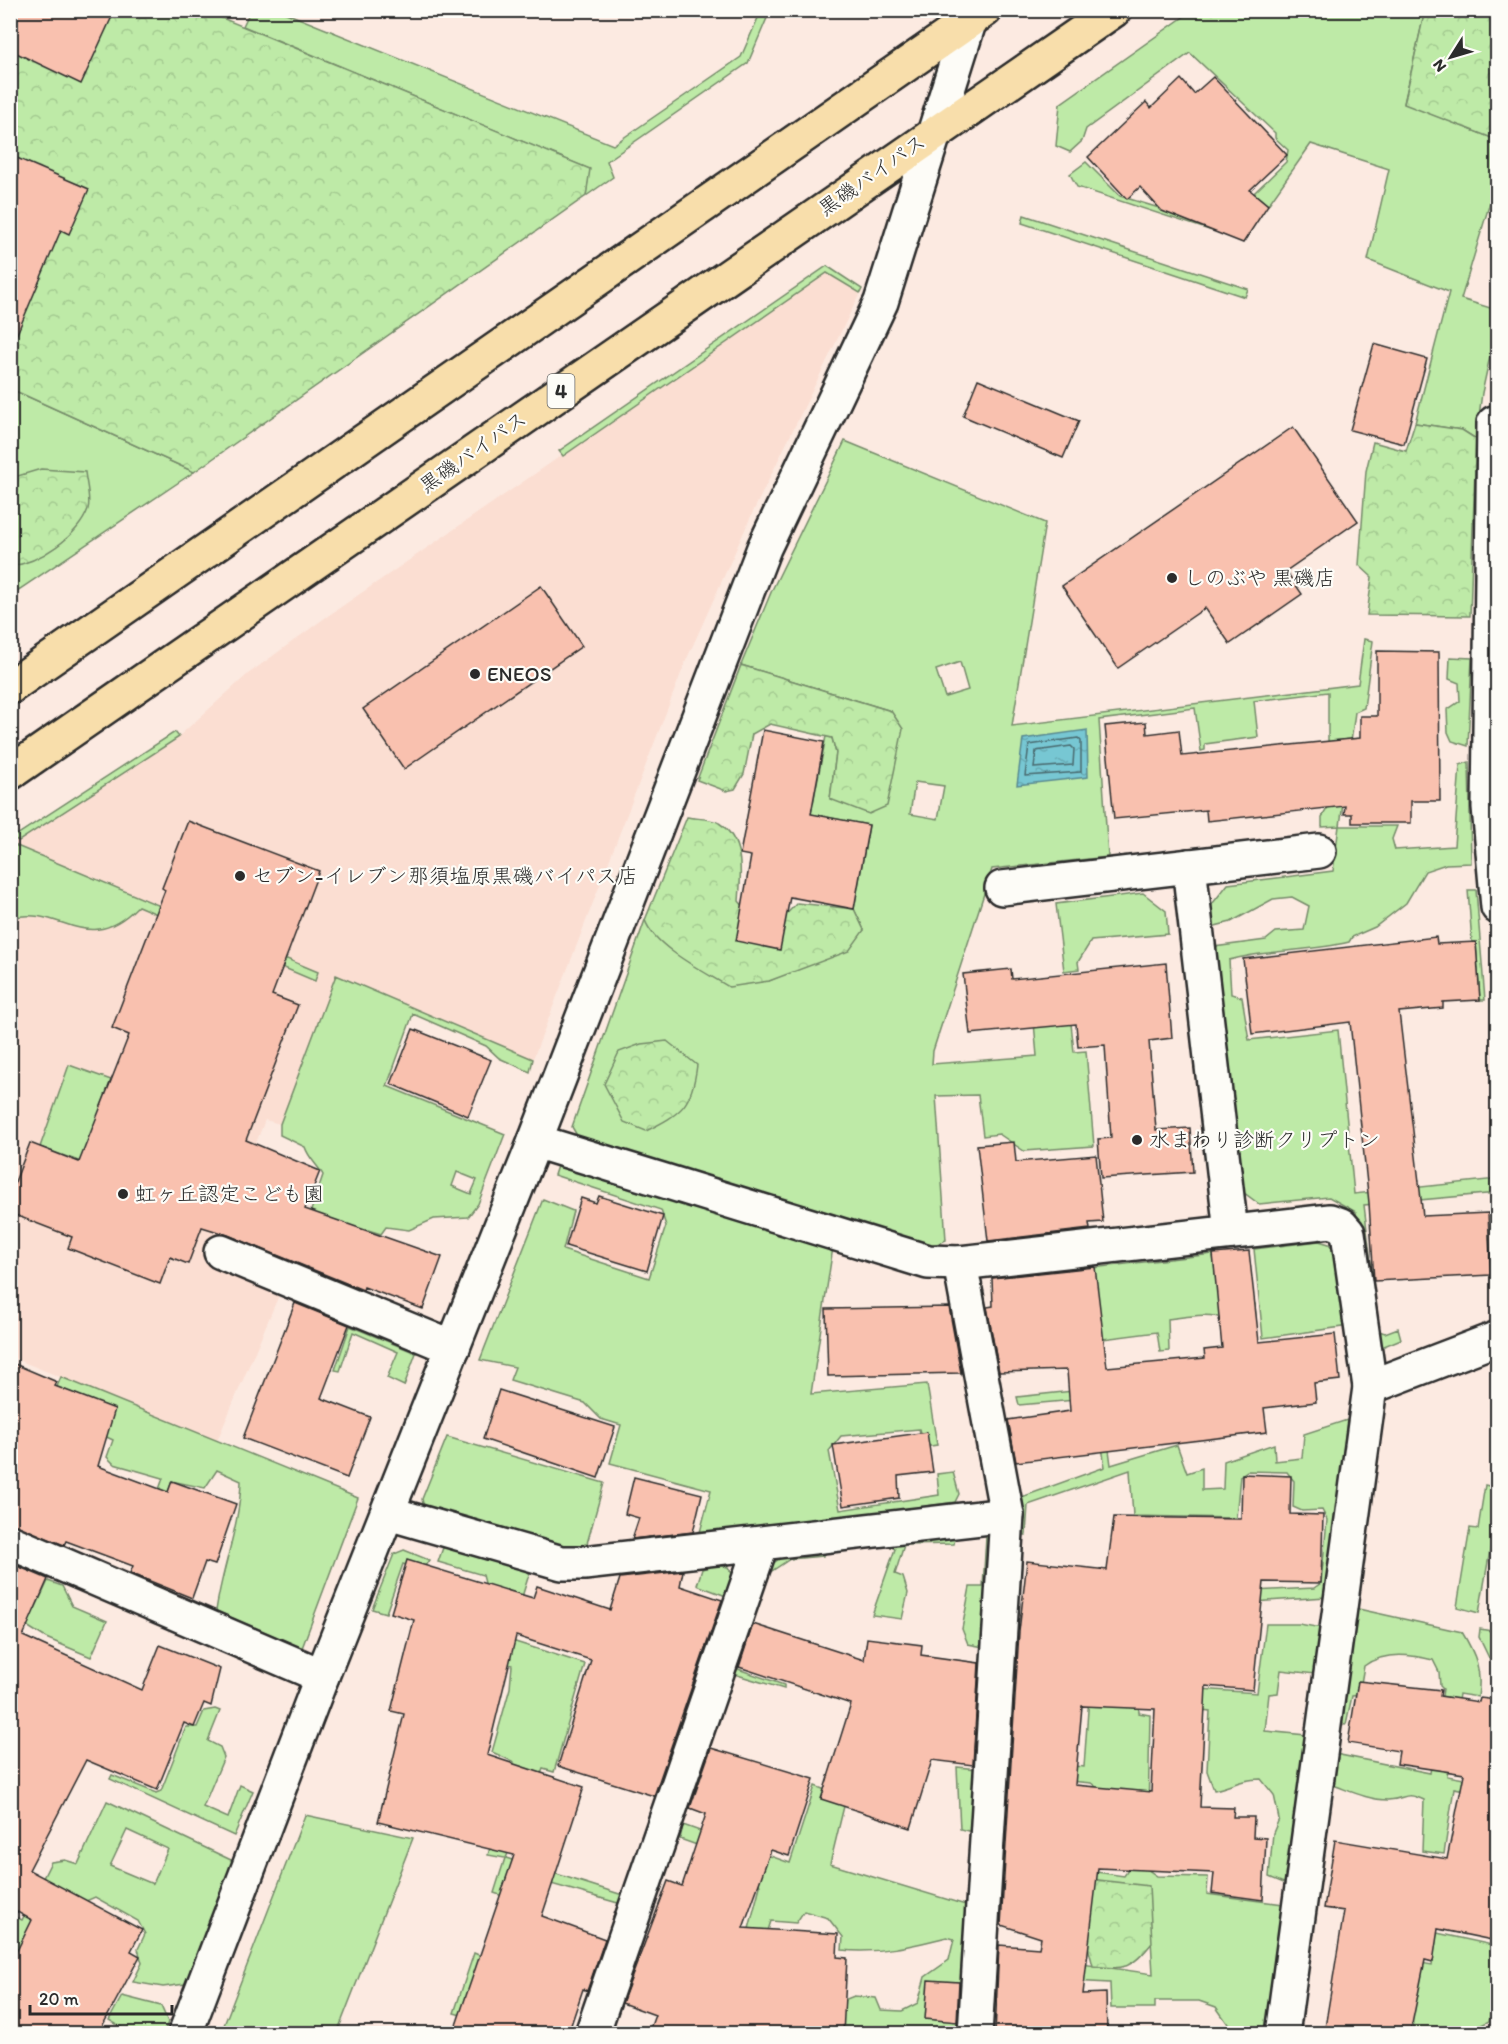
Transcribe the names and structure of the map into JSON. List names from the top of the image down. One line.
{"streets":{"highway":["黒磯バイパス","4"]},"places":["しのぶや 黒磯店","ENEOS","セブン-イレブン那須塩原黒磯バイパス店","水まわり診断クリプトン","虹ヶ丘認定こども園"],"scale_bar":"20 m","north":"bottom left"}
